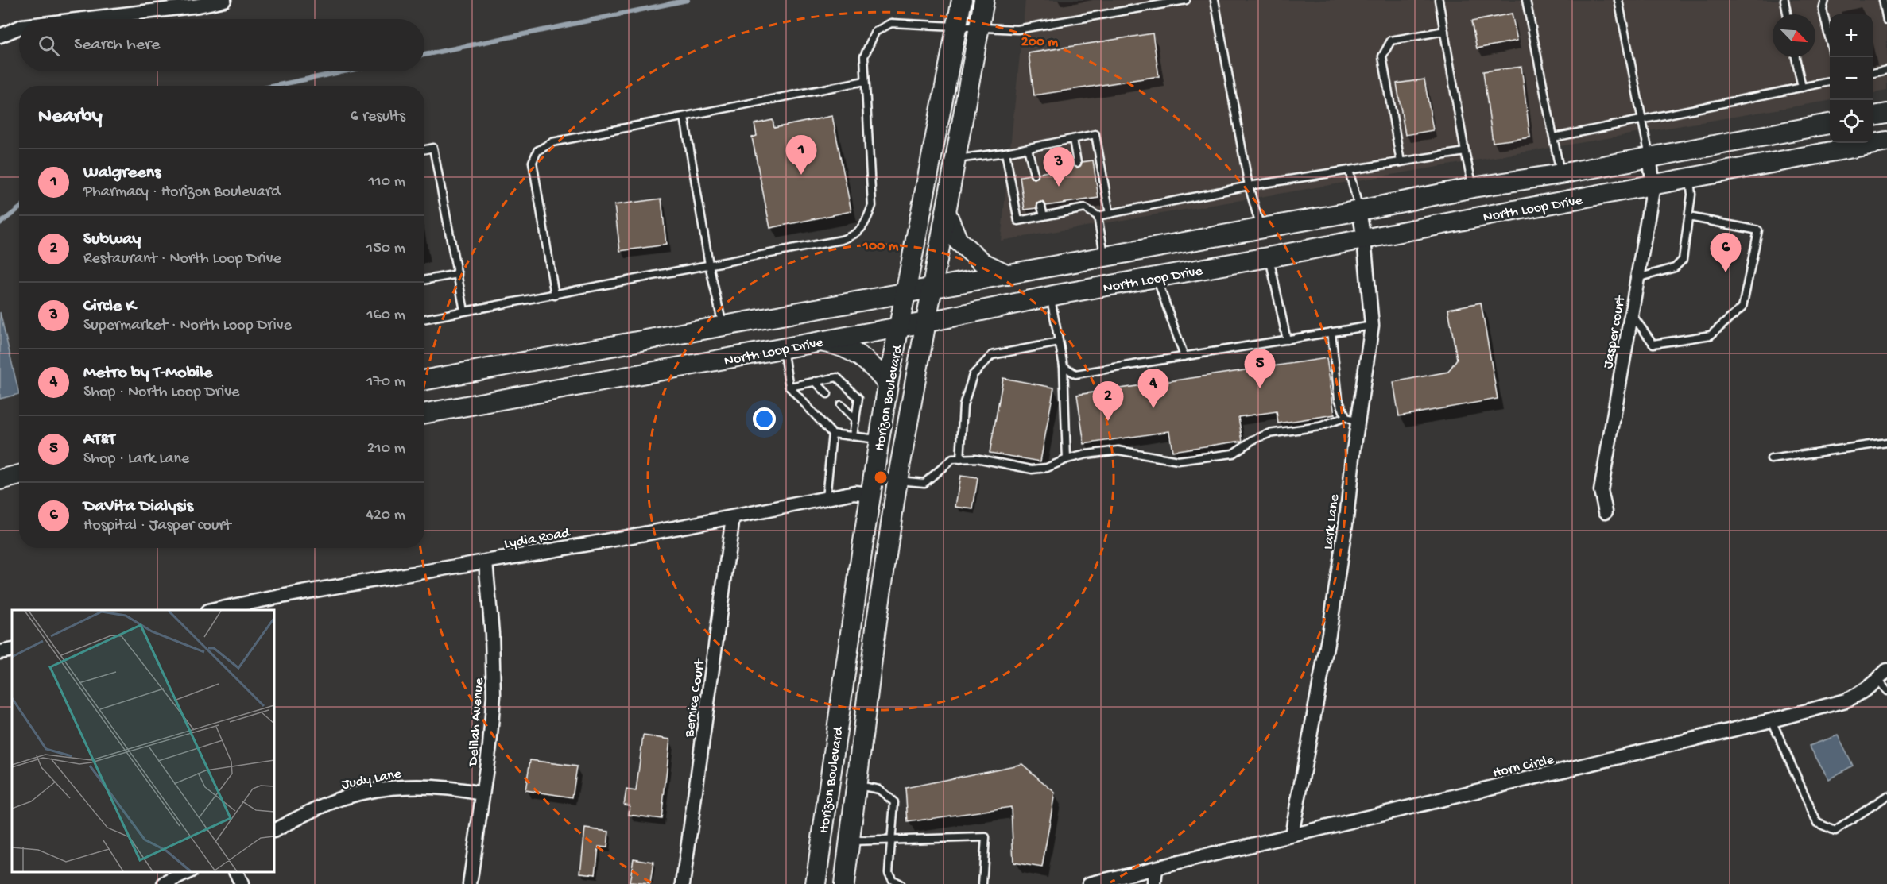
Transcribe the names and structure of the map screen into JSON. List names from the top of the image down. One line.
{"streets":{"main road":["North Loop Drive","Horizon Boulevard"],"street":["Jasper court","Lark Lane","Lydia Road","Bernice Court","Delilah Avenue","Horn Circle","Judy Lane"]},"crossings":[["North Loop Drive","Jasper court"],["North Loop Drive","Horizon Boulevard"],["North Loop Drive","Lark Lane"],["Horizon Boulevard","Lydia Road"],["Lark Lane","Horn Circle"],["Lydia Road","Bernice Court"],["Lydia Road","Delilah Avenue"],["Delilah Avenue","Judy Lane"]],"north":"bottom right","page":{"map_buttons":["+","−"],"search":"Search here","heading":["Nearby","6 results"],"pins":["1","3","6","5","4","2"],"list":[{"mark":"1","name":"Walgreens","note":"Pharmacy · Horizon Boulevard","value":"110 m"},{"mark":"2","name":"Subway","note":"Restaurant · North Loop Drive","value":"150 m"},{"mark":"3","name":"Circle K","note":"Supermarket · North Loop Drive","value":"160 m"},{"mark":"4","name":"Metro by T-Mobile","note":"Shop · North Loop Drive","value":"170 m"},{"mark":"5","name":"AT&T","note":"Shop · Lark Lane","value":"210 m"},{"mark":"6","name":"DaVita Dialysis","note":"Hospital · Jasper court","value":"420 m"}]},"rings":["200 m","100 m"]}
